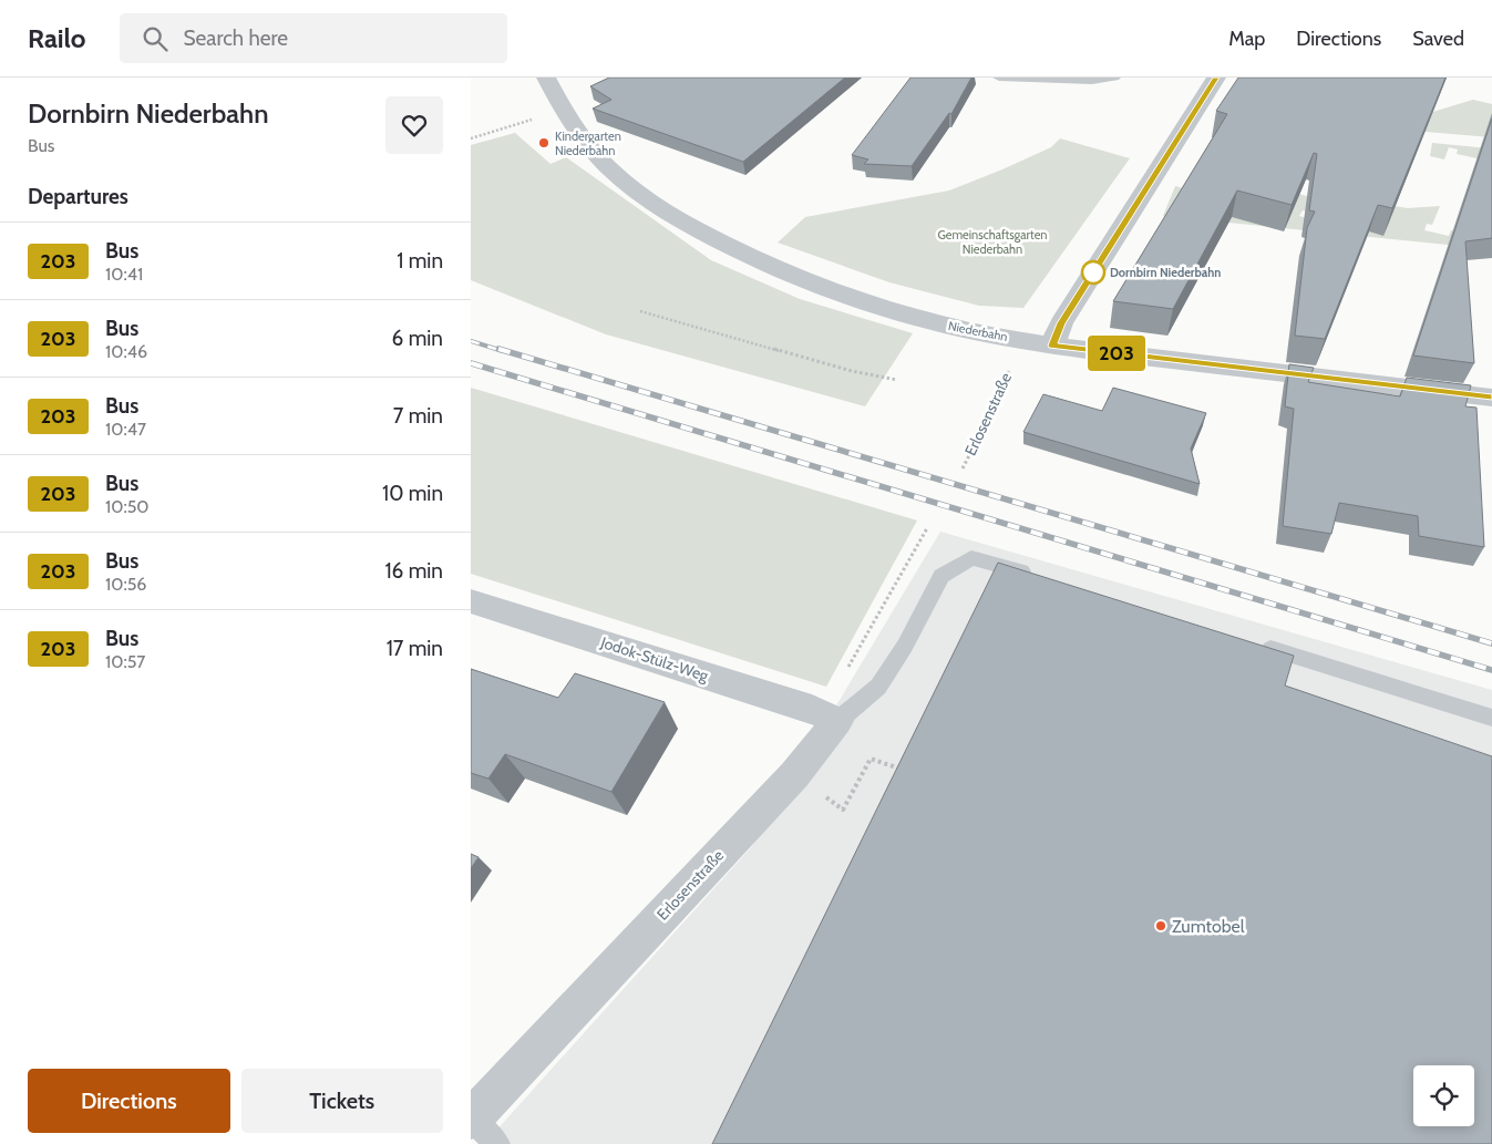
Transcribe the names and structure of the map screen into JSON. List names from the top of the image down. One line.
{"streets":{"street":["Niederbahn","Erlosenstraße","Jodok-Stülz-Weg"]},"crossings":[["Erlosenstraße","Jodok-Stülz-Weg"]],"parks":["Gemeinschaftsgarten Niederbahn"],"places":["Kindergarten Niederbahn","Dornbirn Niederbahn","Zumtobel"],"lines":["bus line 203"],"page":{"header":"Railo","search":"Search here","nav":["Map","Directions","Saved"],"heading":[["Dornbirn Niederbahn","Bus"],"Departures"],"on_map":"203","list":[{"mark":"203","name":"Bus","note":"10:41","value":"1 min"},{"mark":"203","name":"Bus","note":"10:46","value":"6 min"},{"mark":"203","name":"Bus","note":"10:47","value":"7 min"},{"mark":"203","name":"Bus","note":"10:50","value":"10 min"},{"mark":"203","name":"Bus","note":"10:56","value":"16 min"},{"mark":"203","name":"Bus","note":"10:57","value":"17 min"}],"buttons":["Directions","Tickets"]}}
